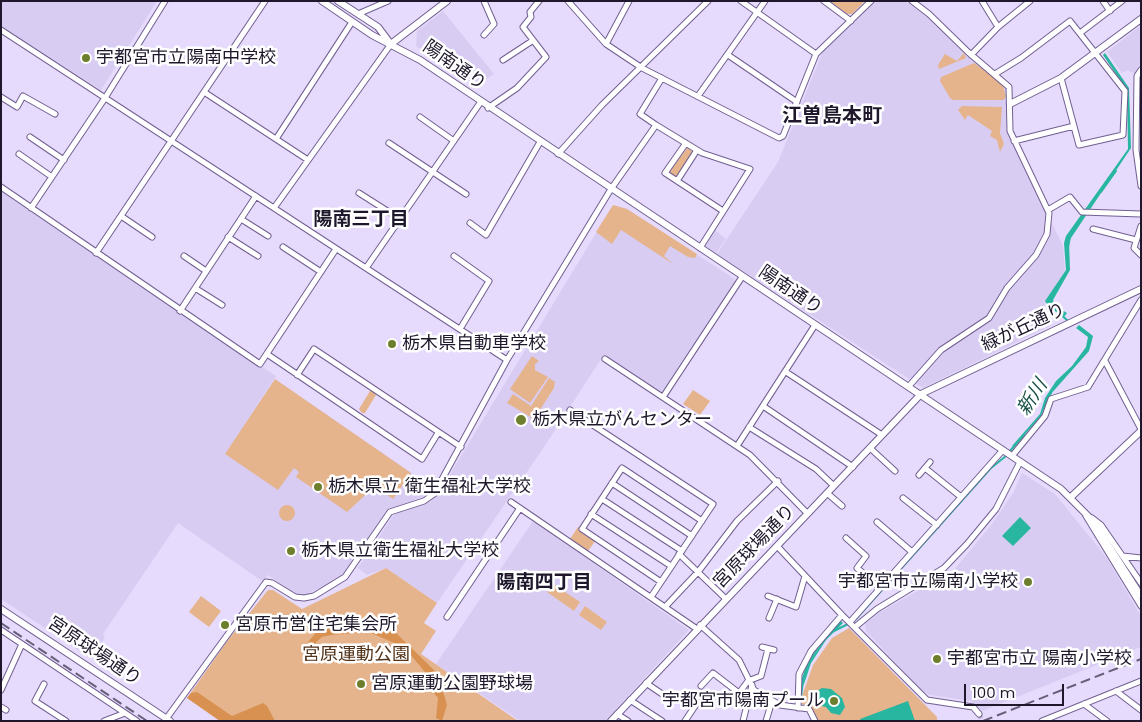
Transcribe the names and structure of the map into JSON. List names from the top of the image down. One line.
{"streets":{"street":["陽南通り","緑が丘通り","宮原球場通り"]},"crossings":[["陽南通り","緑が丘通り"],["陽南通り","宮原球場通り"],["緑が丘通り","宮原球場通り"]],"districts":["江曽島本町","陽南三丁目","陽南四丁目"],"water":["新川"],"parks":["宮原運動公園"],"places":["宇都宮市立陽南中学校","栃木県自動車学校","栃木県立がんセンター","栃木県立 衛生福祉大学校","栃木県立衛生福祉大学校","宇都宮市立陽南小学校","宮原市営住宅集会所","宇都宮市立 陽南小学校","宮原運動公園野球場","宇都宮市陽南プール"],"scale_bar":"100 m"}
